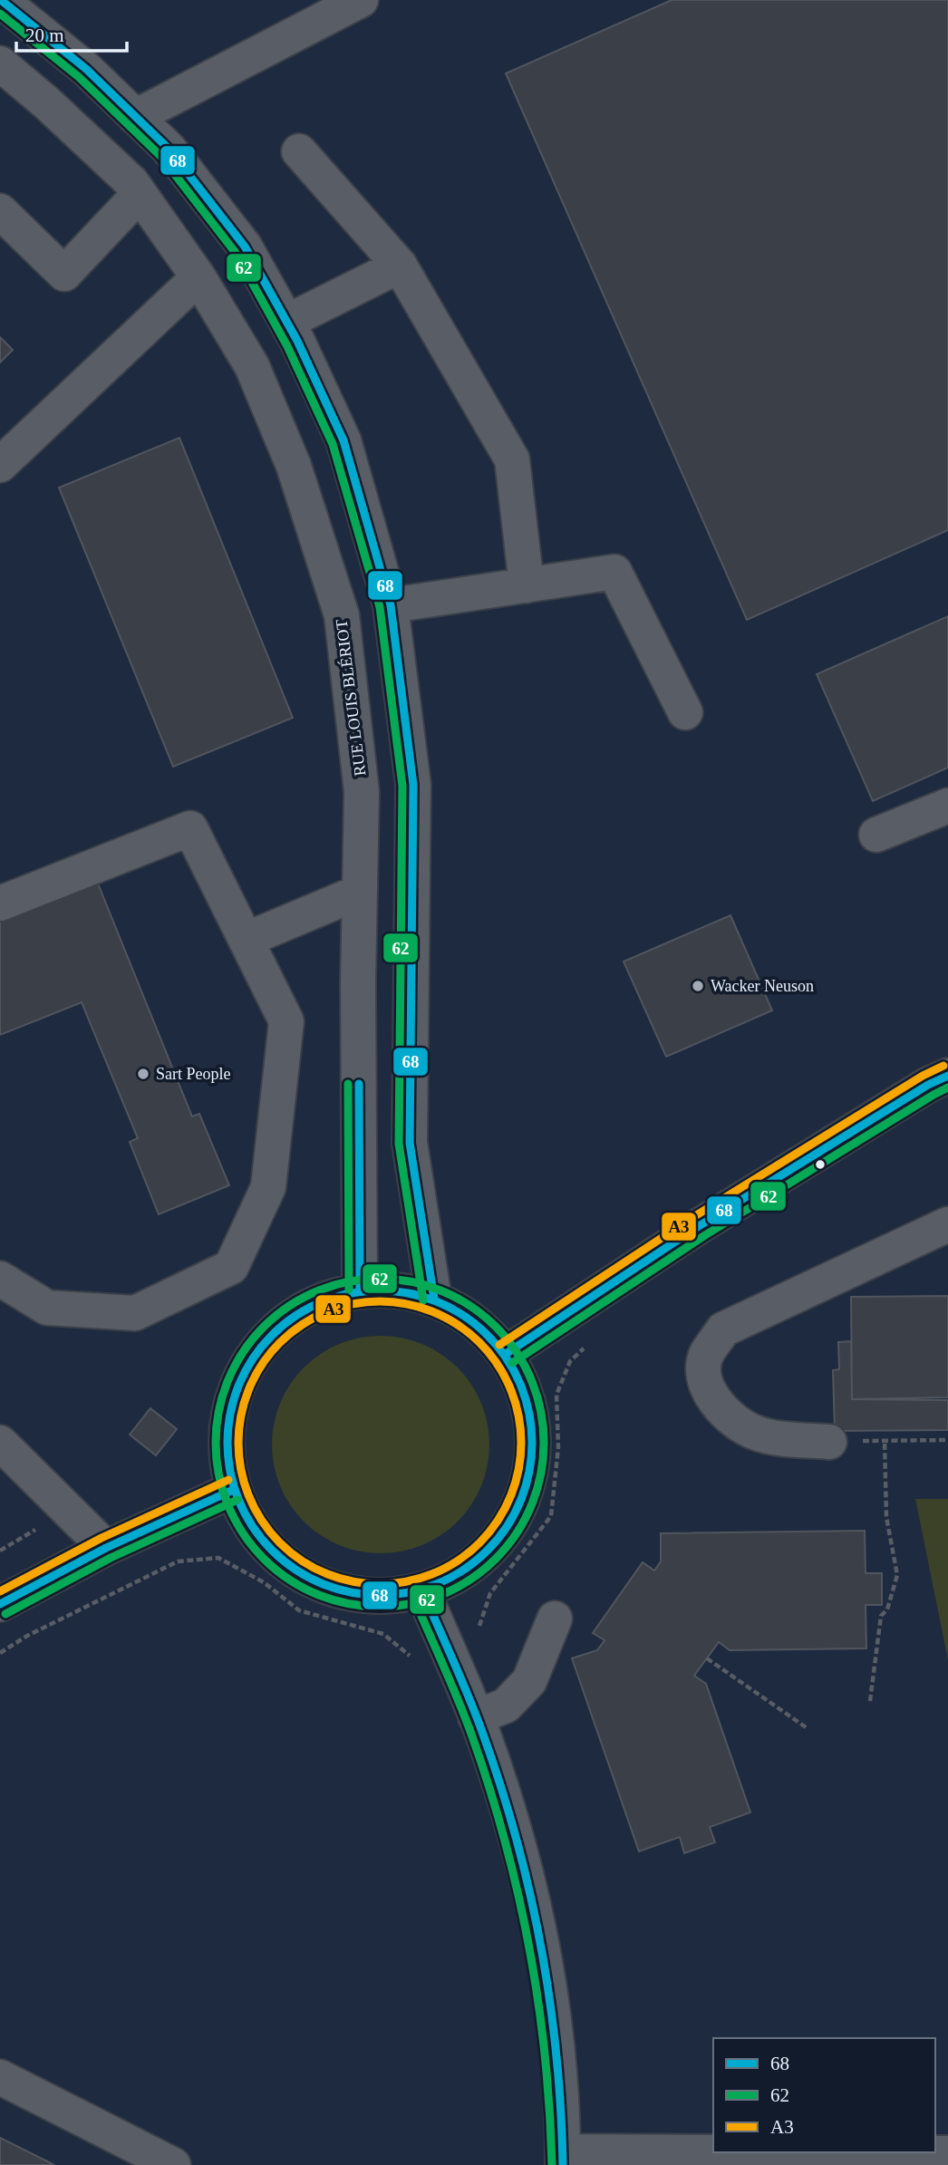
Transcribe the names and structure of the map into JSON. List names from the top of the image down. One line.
{"streets":{"street":["RUE LOUIS BLÉRIOT"]},"places":["Wacker Neuson","Sart People"],"lines":["transit line 68","transit line 62","transit line A3"],"legend":["68","62","A3"],"scale_bar":"20 m"}
